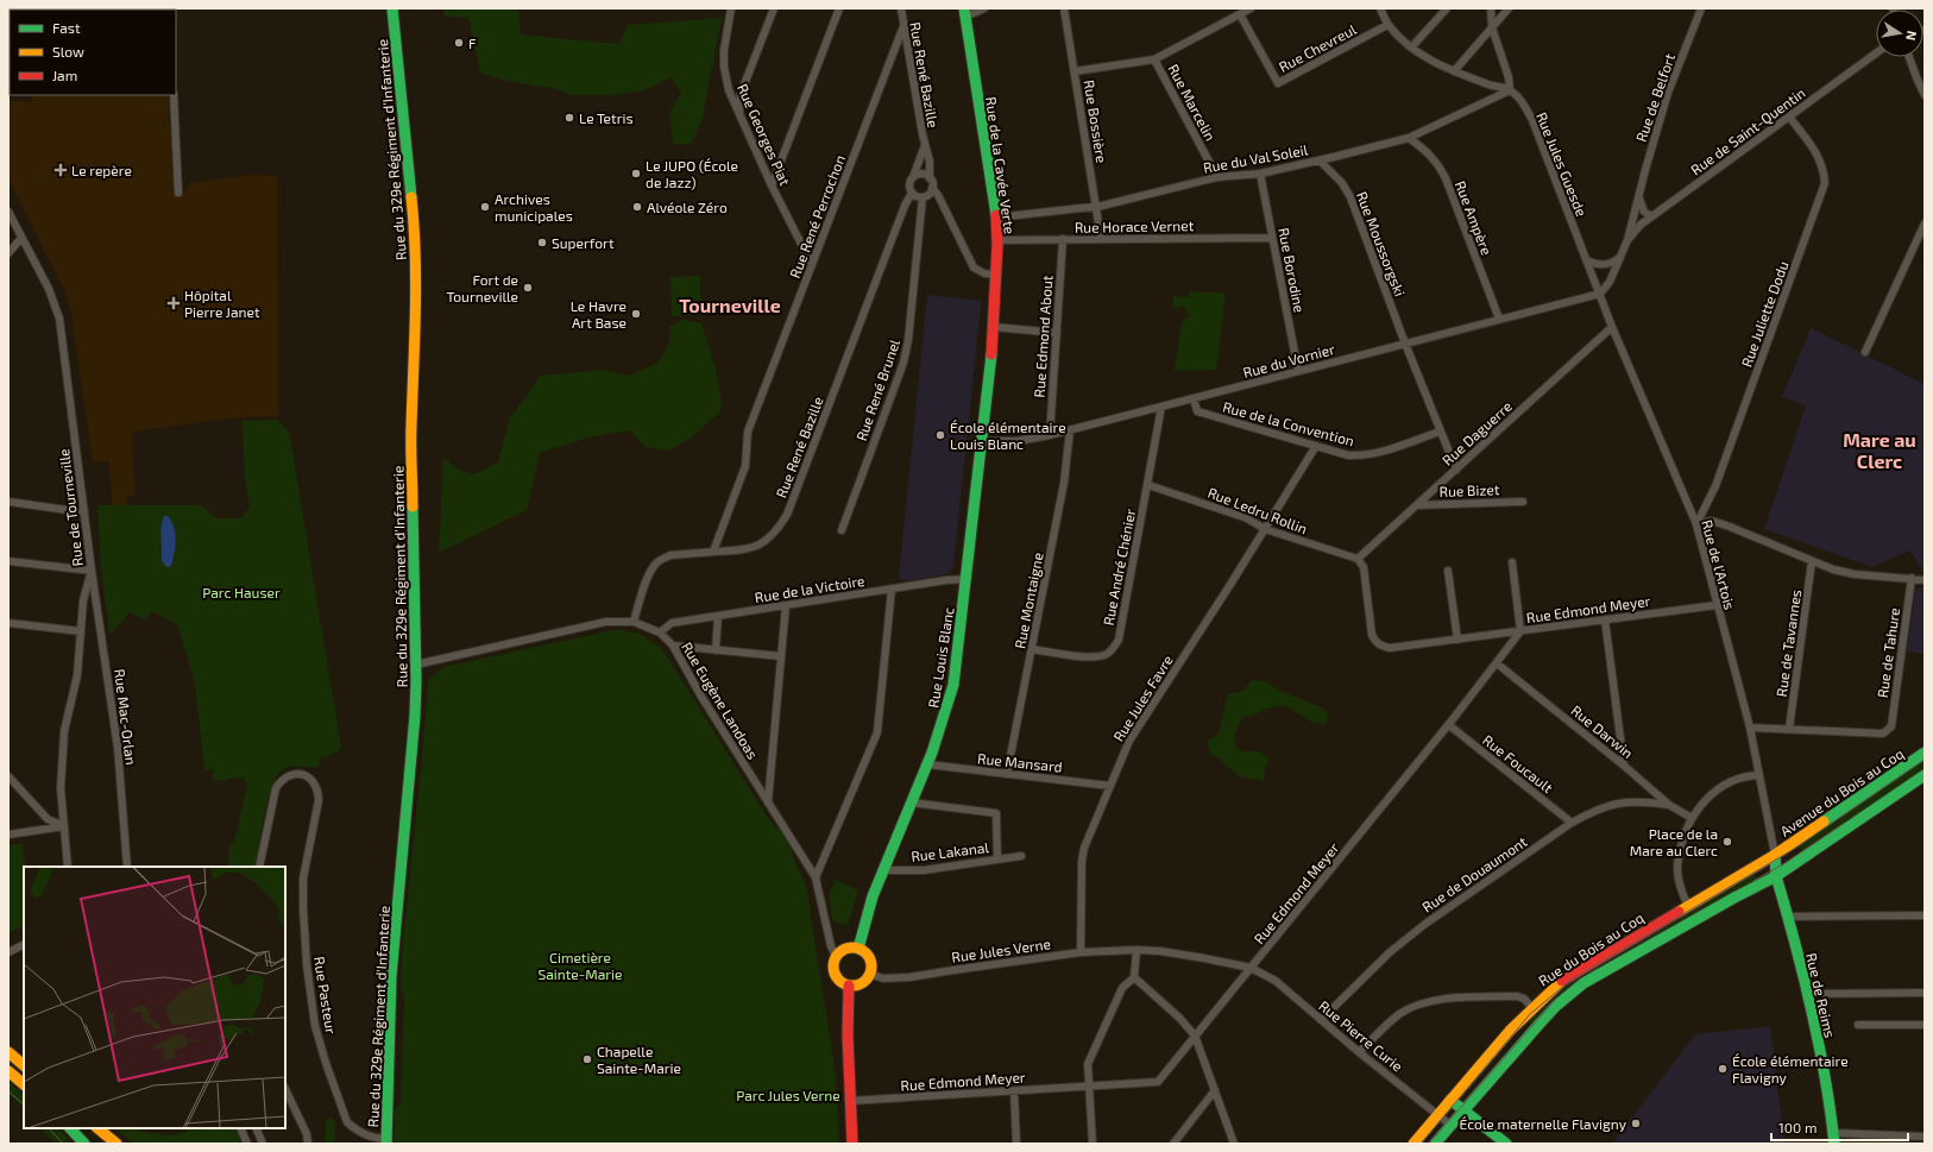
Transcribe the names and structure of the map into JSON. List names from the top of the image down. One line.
{"streets":{"street":["Rue Chevreul","Rue René Bazille","Rue de Belfort","Rue Marcelin","Rue Bossière","Rue de Saint-Quentin","Rue Georges Piat","Rue du 329e Régiment d'Infanterie","Rue du Val Soleil","Rue Jules Guesde","Rue de la Cavée Verte","Rue René Perrochon","Rue Ampère","Rue Horace Vernet","Rue Moussorgski","Rue Borodine","Rue Juliette Dodu","Rue Edmond About","Rue du Vornier","Rue René Brunel","Rue de la Convention","Rue Daguerre","Rue Bizet","Rue de Tourneville","Rue Ledru Rollin","Rue de l'Artois","Rue André Chénier","Rue de la Victoire","Rue Montaigne","Rue Edmond Meyer","Rue de Tavannes","Rue de Tahure","Rue Louis Blanc","Rue Jules Favre","Rue Eugène Landoas","Rue Mac-Orlan","Rue Darwin","Rue Mansard","Rue Foucault","Avenue du Bois au Coq","Rue Lakanal","Rue de Douaumont","Rue du Bois au Coq","Rue Jules Verne","Rue Pasteur","Rue de Reims","Rue Pierre Curie"]},"crossings":[["Rue René Bazille","Rue René Perrochon"],["Rue René Bazille","Rue René Brunel"],["Rue René Bazille","Rue Eugène Landoas"],["Rue de Belfort","Rue de Saint-Quentin"],["Rue de Belfort","Rue Jules Guesde"],["Rue de Belfort","Rue du Vornier"],["Rue de Belfort","Rue de l'Artois"],["Rue Marcelin","Rue Bossière"],["Rue Marcelin","Rue du Val Soleil"],["Rue Bossière","Rue du Val Soleil"],["Rue Bossière","Rue Horace Vernet"],["Rue de Saint-Quentin","Rue Juliette Dodu"],["Rue Georges Piat","Rue René Perrochon"],["Rue du 329e Régiment d'Infanterie","Rue Eugène Landoas"],["Rue du 329e Régiment d'Infanterie","Rue Pasteur"],["Rue du Val Soleil","Rue Jules Guesde"],["Rue du Val Soleil","Rue de la Cavée Verte"],["Rue du Val Soleil","Rue Ampère"],["Rue du Val Soleil","Rue Moussorgski"],["Rue du Val Soleil","Rue Borodine"],["Rue Jules Guesde","Rue du Vornier"],["Rue Jules Guesde","Rue de l'Artois"],["Rue de la Cavée Verte","Rue Horace Vernet"],["Rue de la Cavée Verte","Rue du Vornier"],["Rue de la Cavée Verte","Rue Louis Blanc"],["Rue Ampère","Rue du Vornier"],["Rue Horace Vernet","Rue Borodine"],["Rue Horace Vernet","Rue Edmond About"],["Rue Moussorgski","Rue du Vornier"],["Rue Moussorgski","Rue de la Convention"],["Rue Moussorgski","Rue Daguerre"],["Rue Borodine","Rue du Vornier"],["Rue Juliette Dodu","Rue de l'Artois"],["Rue Edmond About","Rue du Vornier"],["Rue du Vornier","Rue de la Convention"],["Rue du Vornier","Rue de l'Artois"],["Rue du Vornier","Rue André Chénier"],["Rue du Vornier","Rue Montaigne"],["Rue du Vornier","Rue Louis Blanc"],["Rue de la Convention","Rue Jules Favre"],["Rue Daguerre","Rue Bizet"],["Rue Daguerre","Rue Ledru Rollin"],["Rue Daguerre","Rue de l'Artois"],["Rue de Tourneville","Rue Mac-Orlan"],["Rue Ledru Rollin","Rue André Chénier"],["Rue Ledru Rollin","Rue Jules Favre"],["Rue de l'Artois","Rue Edmond Meyer"],["Rue de l'Artois","Avenue du Bois au Coq"],["Rue de l'Artois","Rue du Bois au Coq"],["Rue de l'Artois","Rue de Reims"],["Rue André Chénier","Rue Montaigne"],["Rue de la Victoire","Rue Louis Blanc"],["Rue de la Victoire","Rue Eugène Landoas"],["Rue Montaigne","Rue Mansard"],["Rue Edmond Meyer","Rue Darwin"],["Rue Edmond Meyer","Rue Foucault"],["Rue Edmond Meyer","Rue Pierre Curie"],["Rue de Tavannes","Rue de Tahure"],["Rue Louis Blanc","Rue Eugène Landoas"],["Rue Louis Blanc","Rue Mansard"],["Rue Louis Blanc","Rue Lakanal"],["Rue Louis Blanc","Rue Jules Verne"],["Rue Jules Favre","Rue Mansard"],["Rue Jules Favre","Rue Jules Verne"],["Rue Eugène Landoas","Rue Jules Verne"],["Rue Darwin","Rue de Douaumont"],["Rue Foucault","Rue de Douaumont"],["Avenue du Bois au Coq","Rue du Bois au Coq"],["Avenue du Bois au Coq","Rue de Reims"],["Rue de Douaumont","Rue Pierre Curie"],["Rue du Bois au Coq","Rue de Reims"],["Rue du Bois au Coq","Rue Pierre Curie"],["Rue Jules Verne","Rue Pierre Curie"]],"districts":["Tourneville","Mare au Clerc"],"parks":["Parc Hauser","Cimetière Sainte-Marie","Parc Jules Verne"],"places":{"other":["F","Le Tetris","Le JUPO (École de Jazz)","Archives municipales","Alvéole Zéro","Superfort","Fort de Tourneville","Le Havre Art Base","École élémentaire Louis Blanc","Place de la Mare au Clerc","Chapelle Sainte-Marie","École élémentaire Flavigny","École maternelle Flavigny"],"health":["Le repère","Hôpital Pierre Janet"]},"legend":["Fast","Slow","Jam"],"scale_bar":"100 m","north":"right"}
